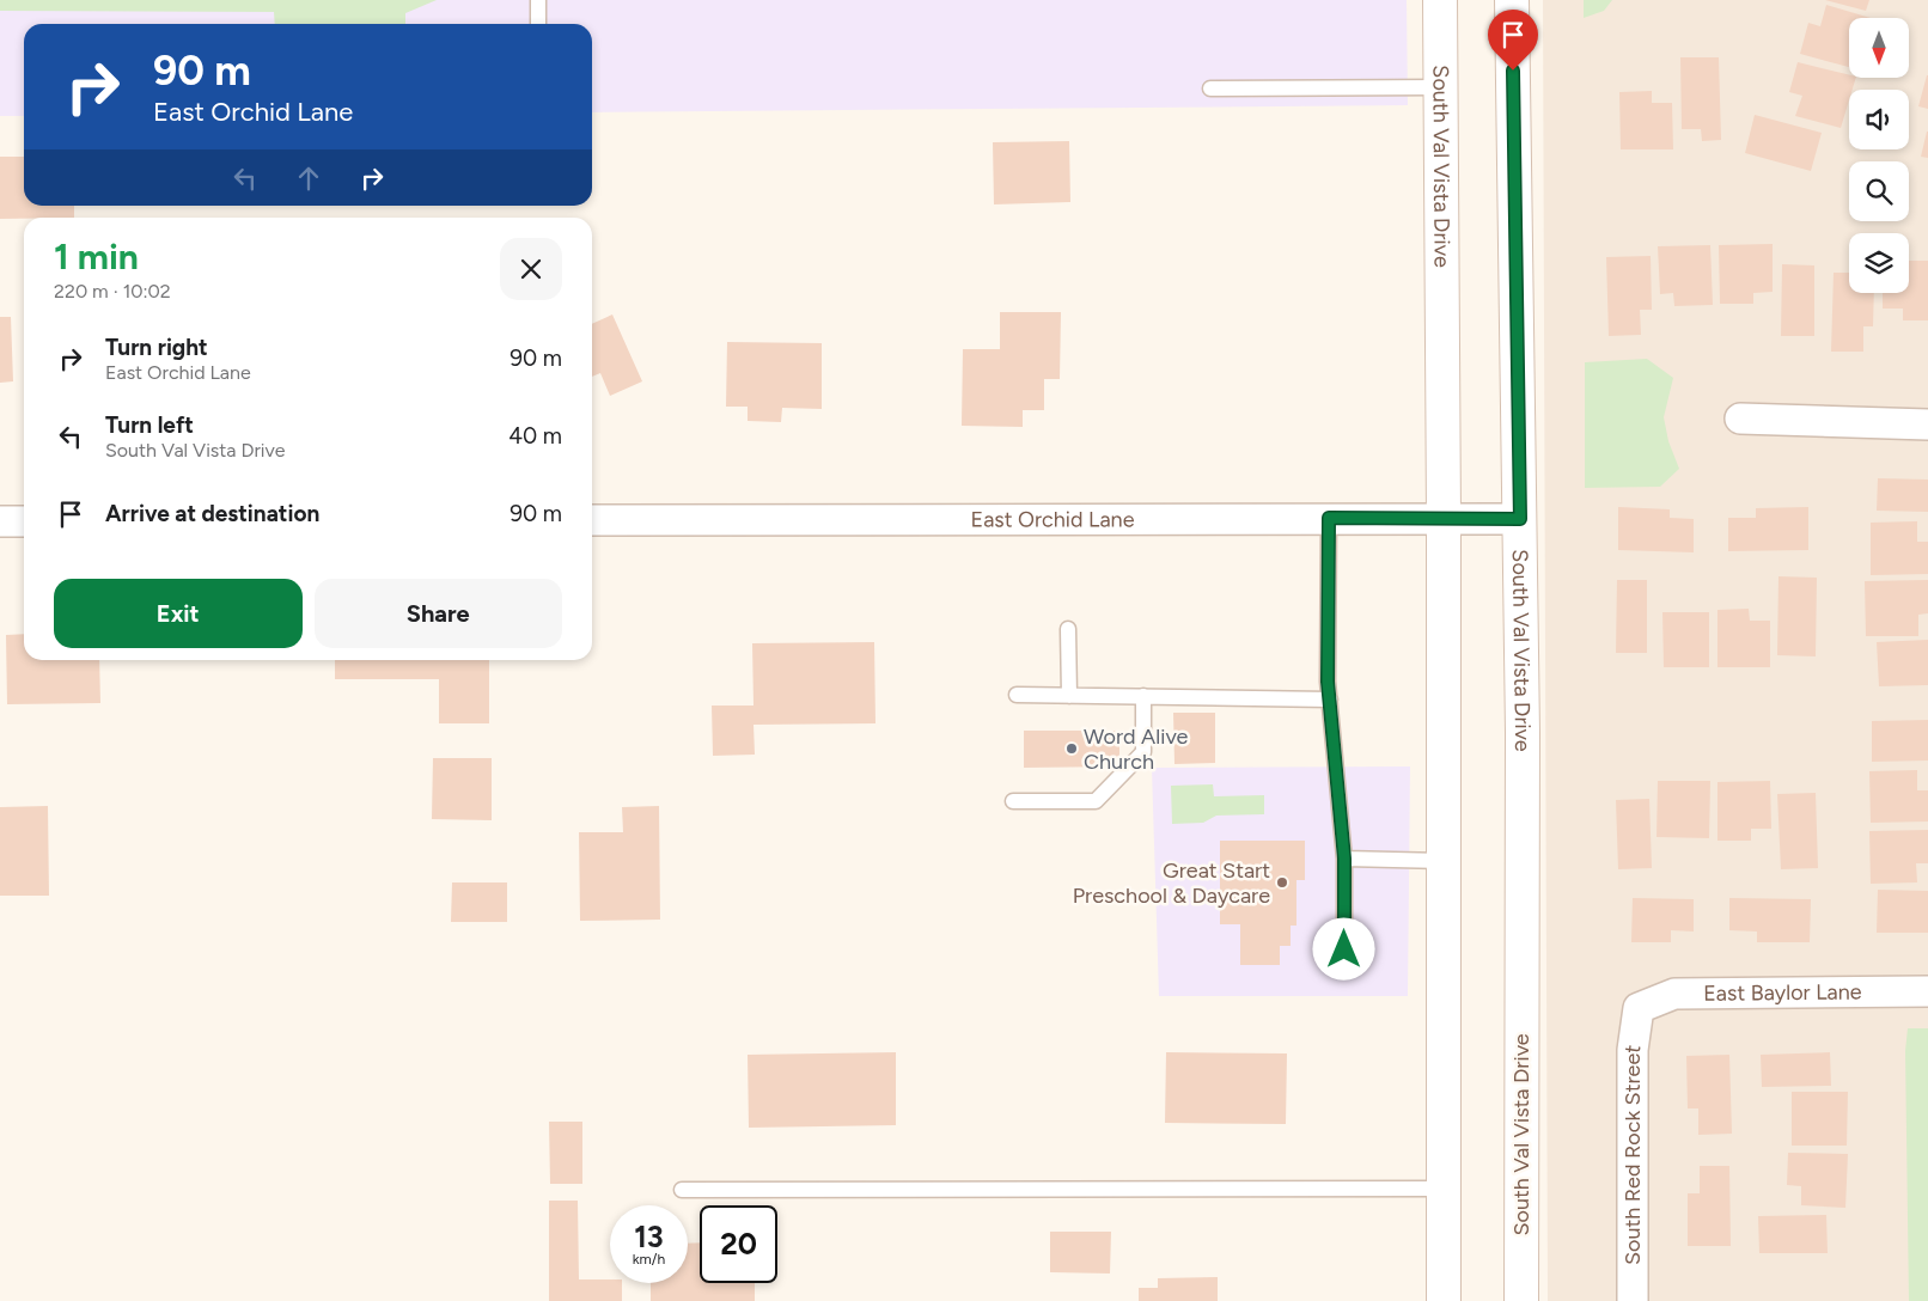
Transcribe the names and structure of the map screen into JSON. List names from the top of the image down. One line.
{"streets":{"main road":["South Val Vista Drive"],"street":["East Orchid Lane","East Baylor Lane","South Red Rock Street"]},"crossings":[["South Val Vista Drive","East Orchid Lane"],["East Baylor Lane","South Red Rock Street"]],"places":["Word Alive Church","Great Start Preschool & Daycare"],"north":"bottom","page":{"turn":["90 m","East Orchid Lane"],"heading":["1 min","220 m · 10:02"],"list":[{"name":"Turn right","note":"East Orchid Lane","value":"90 m"},{"name":"Turn left","note":"South Val Vista Drive","value":"40 m"},{"name":"Arrive at destination","value":"90 m"}],"buttons":["Exit","Share"],"speed":"13 km/h","limit":"20"}}
